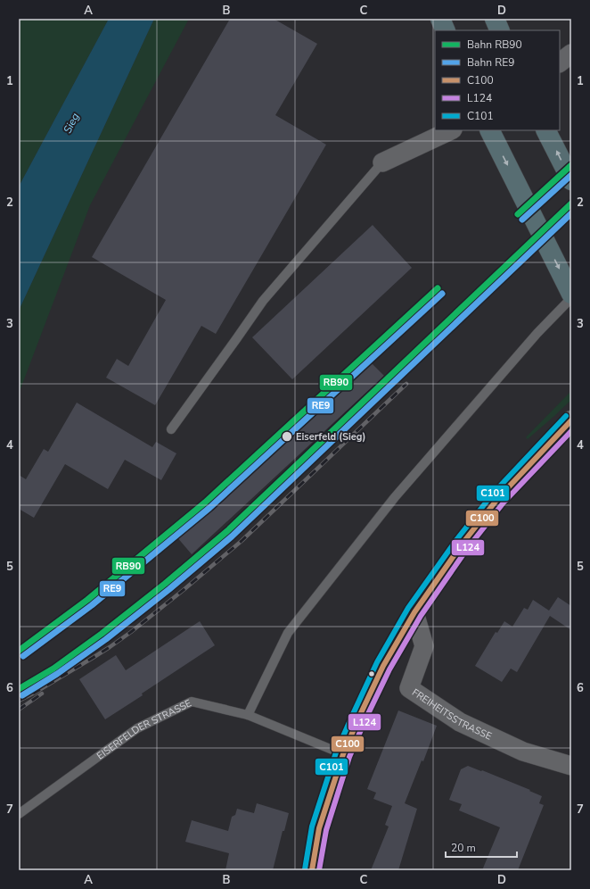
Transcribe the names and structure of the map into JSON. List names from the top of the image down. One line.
{"streets":{"street":["FREIHEITSSTRASSE"],"lane":["EISERFELDER STRASSE"]},"water":["Sieg"],"places":["Eiserfeld (Sieg)"],"lines":["rail line RB90","rail line RE9","transit line C101","transit line C100","transit line L124"],"legend":["Bahn RB90","Bahn RE9","C100","L124","C101"],"scale_bar":"20 m","grid":{"columns":["A","B","C","D"],"rows":["1","2","3","4","5","6","7"]}}
